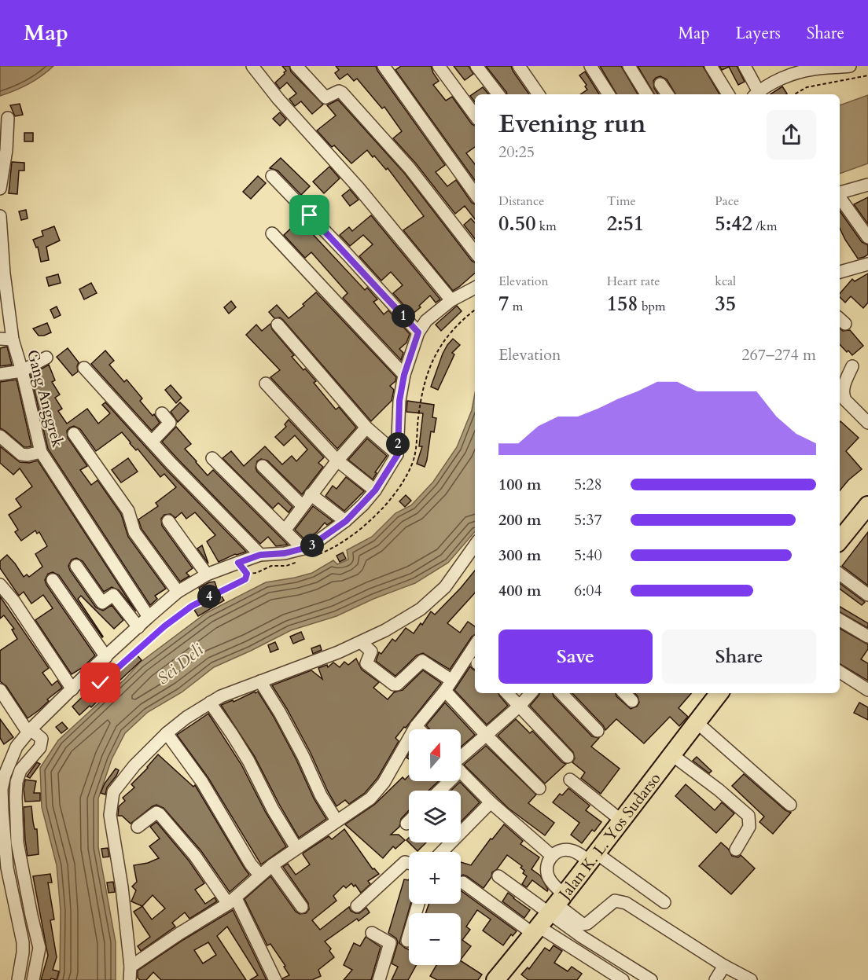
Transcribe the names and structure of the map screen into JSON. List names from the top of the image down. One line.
{"streets":{"highway":["Jalan K. L. Yos Sudarso"],"street":["Gang Anggrek"]},"water":["Sei Deli"],"north":"top","page":{"header":"Map","nav":["Map","Layers","Share"],"heading":["Evening run","20:25"],"stats":[["Distance","0.50 km"],["Time","2:51"],["Pace","5:42 /km"],["Elevation","7 m"],["Heart rate","158 bpm"],["kcal","35"]],"pins":["1","2","3","4"],"chart":["Elevation","267–274 m"],"list":[{"name":"100 m","note":"5:28"},{"name":"200 m","note":"5:37"},{"name":"300 m","note":"5:40"},{"name":"400 m","note":"6:04"}],"buttons":["Save","Share"],"map_buttons":["+","−"]}}
